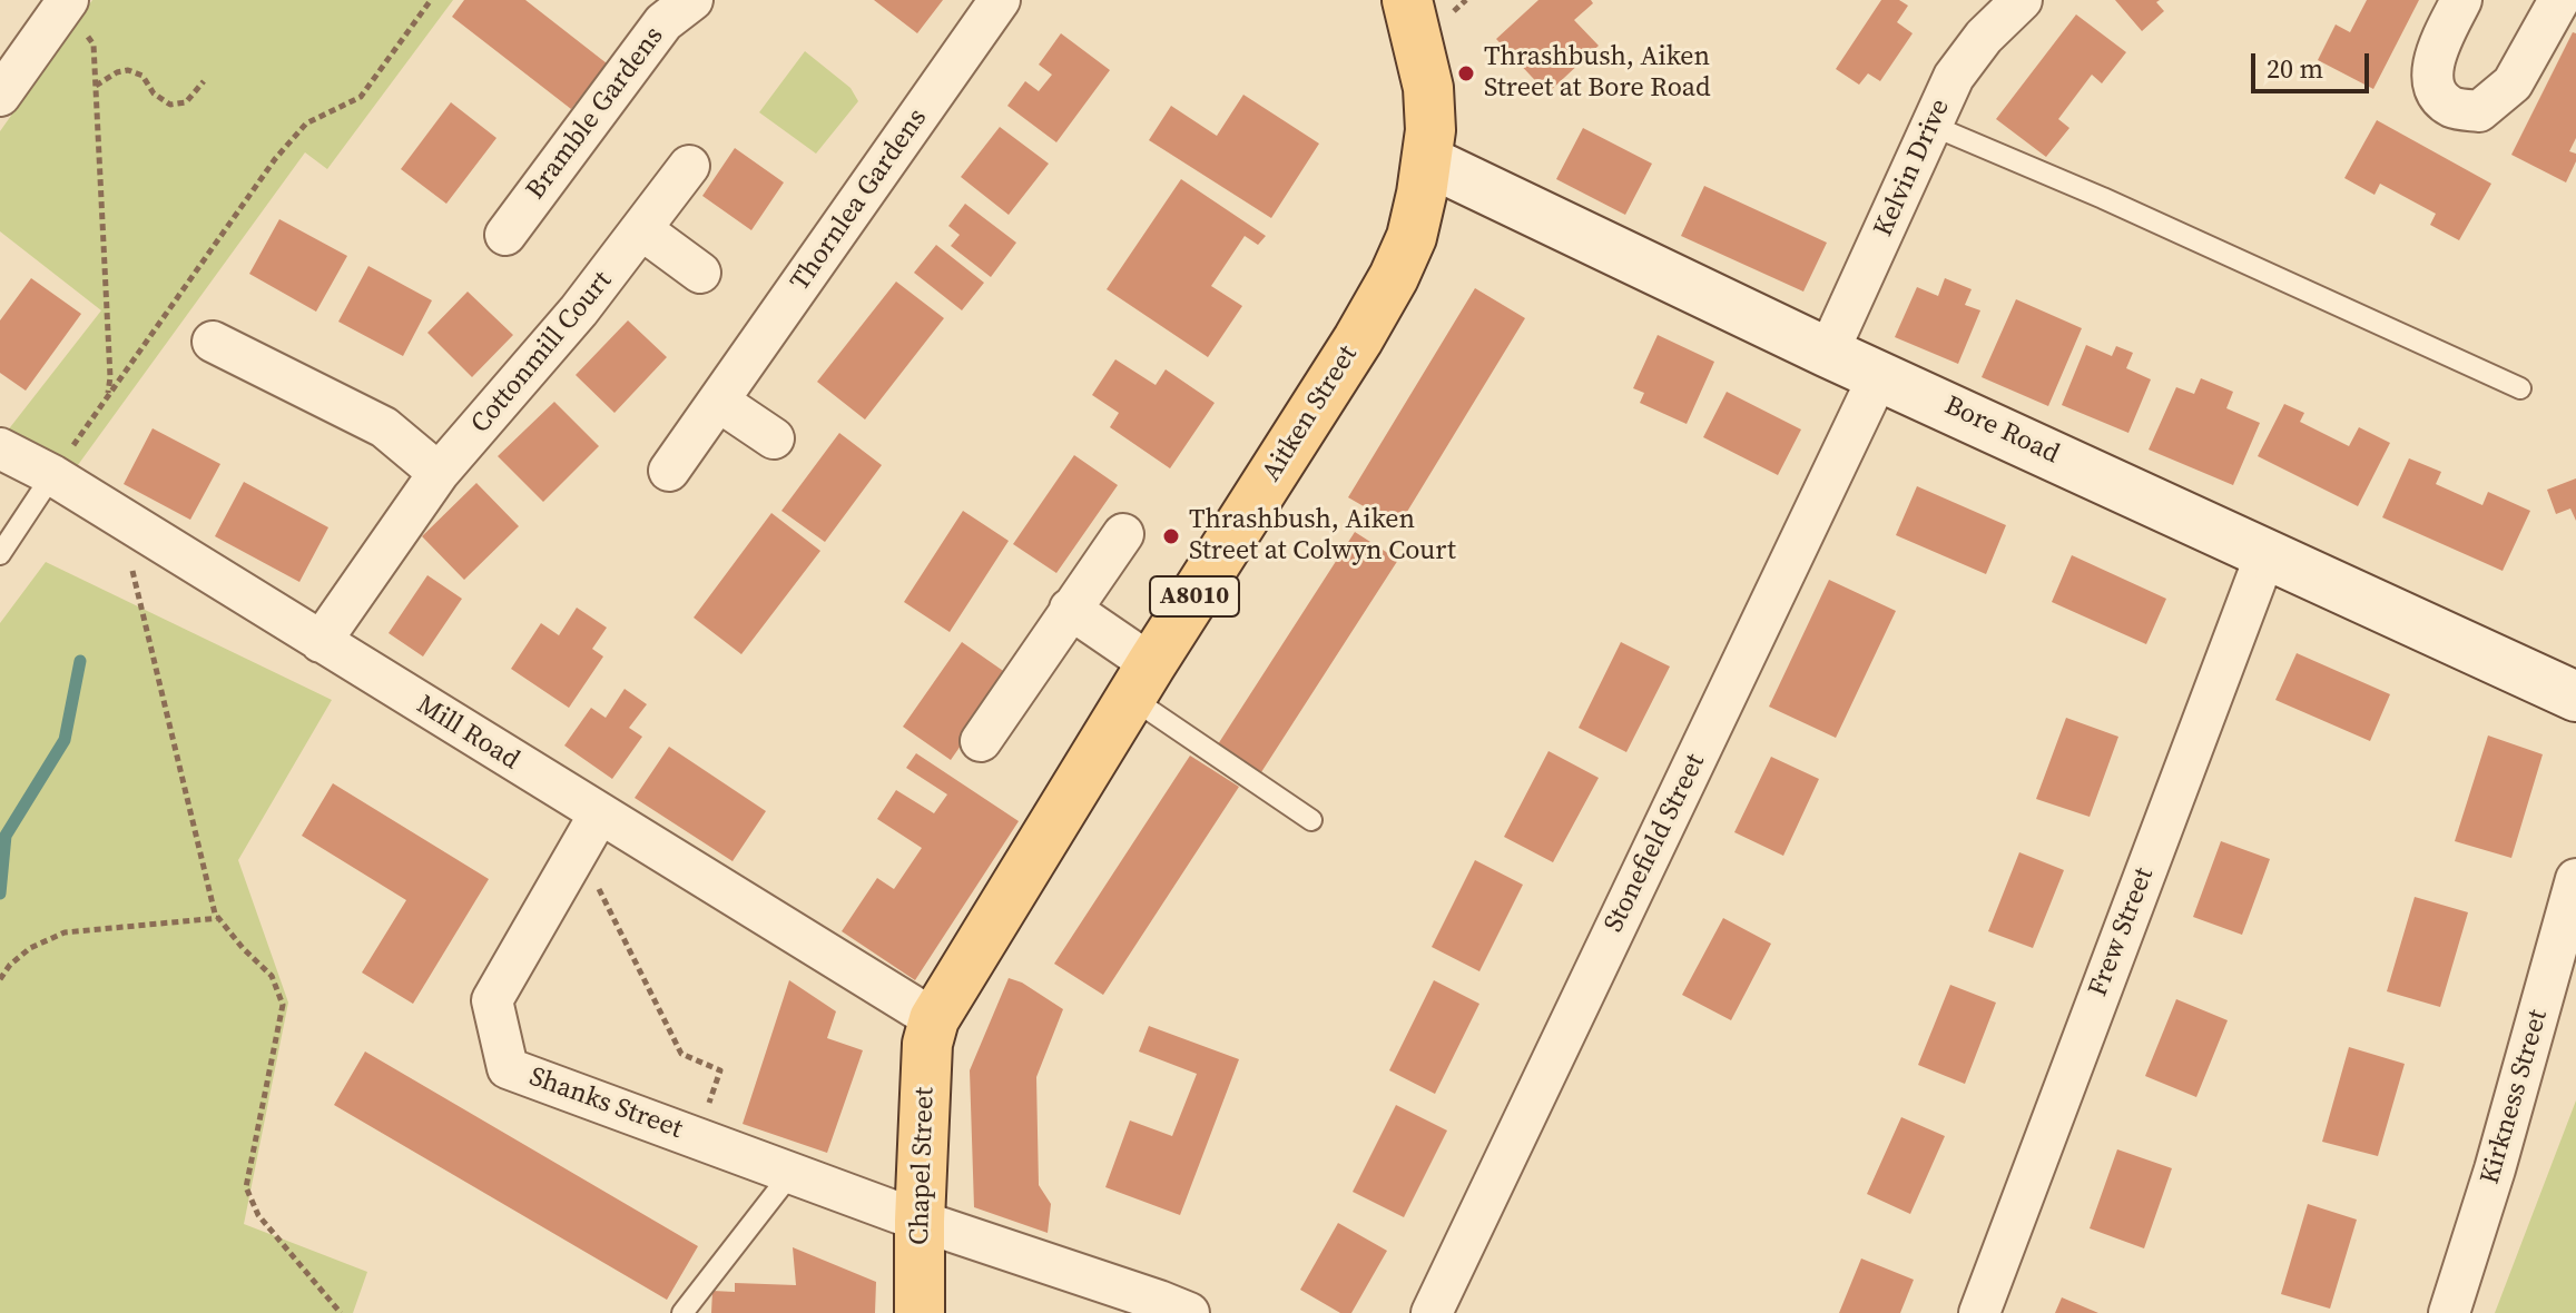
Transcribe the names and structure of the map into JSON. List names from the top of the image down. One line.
{"streets":{"main road":["Aitken Street","Bore Road","A8010","Chapel Street"],"street":["Bramble Gardens","Kelvin Drive","Thornlea Gardens","Cottonmill Court","Mill Road","Stonefield Street","Frew Street","Kirkness Street","Shanks Street"]},"crossings":[["Kelvin Drive","Bore Road"],["Cottonmill Court","Mill Road"],["Aitken Street","Bore Road"],["Aitken Street","Mill Road"],["Aitken Street","Chapel Street"],["Bore Road","Stonefield Street"],["Bore Road","Frew Street"],["Mill Road","Shanks Street"],["Mill Road","Chapel Street"],["Shanks Street","Chapel Street"]],"places":["Thrashbush, Aiken Street at Bore Road","Thrashbush, Aiken Street at Colwyn Court"],"scale_bar":"20 m"}
